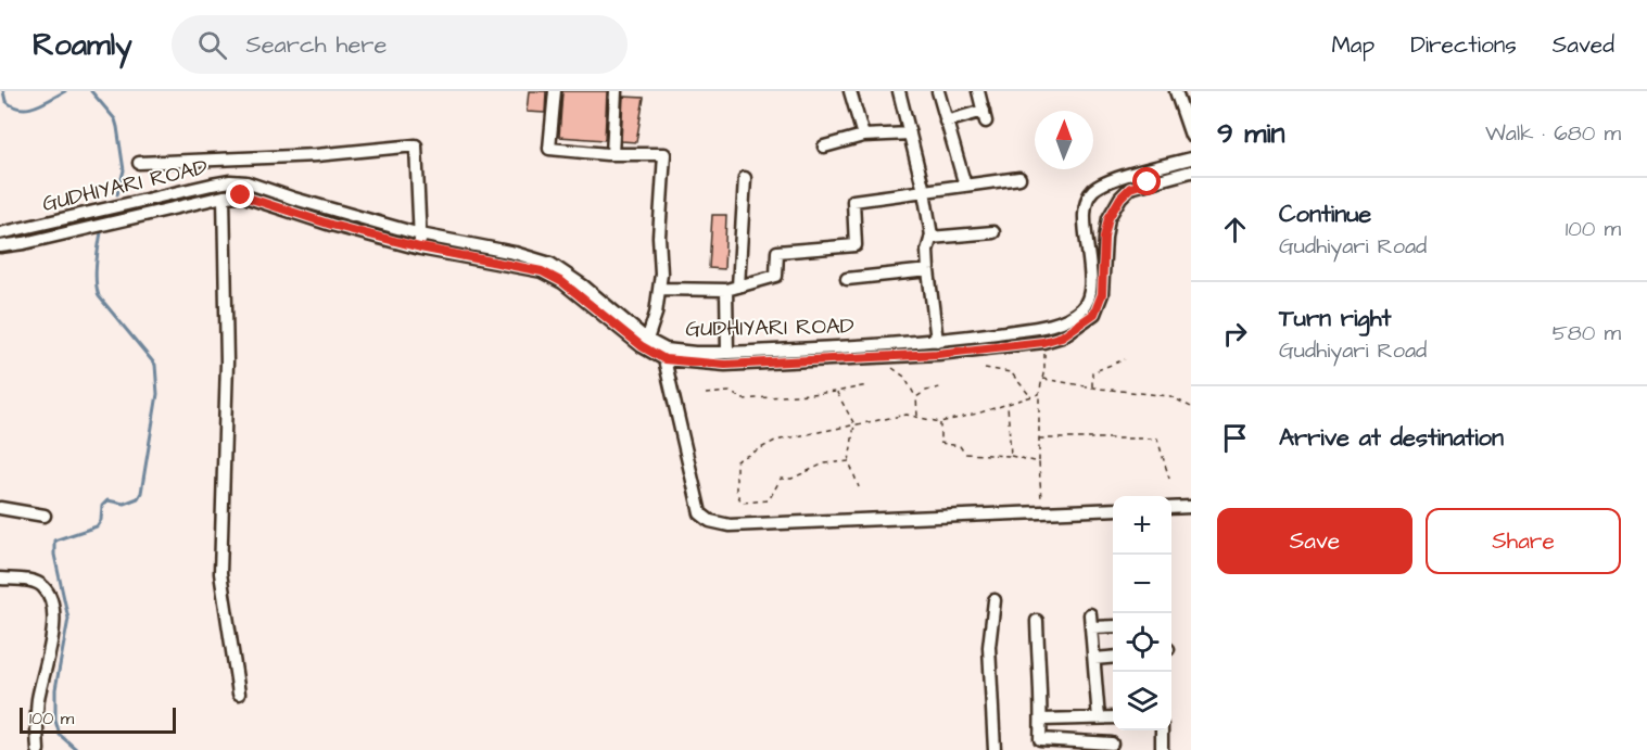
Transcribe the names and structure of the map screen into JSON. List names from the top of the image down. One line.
{"streets":{"street":["GUDHIYARI ROAD"]},"scale_bar":"100 m","north":"top","page":{"header":"Roamly","search":"Search here","nav":["Map","Directions","Saved"],"heading":["9 min","Walk · 680 m"],"list":[["Continue","Gudhiyari Road","100 m"],["Turn right","Gudhiyari Road","580 m"],"Arrive at destination"],"buttons":["Save","Share"],"map_buttons":["+","−"],"scale":"100 m"}}
